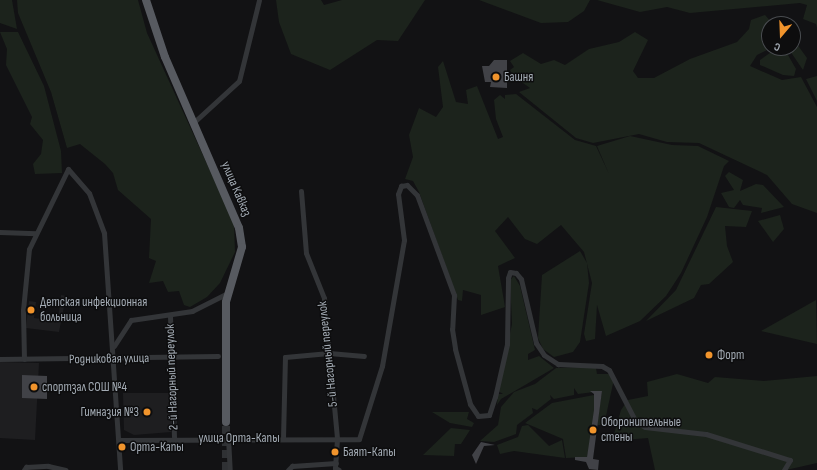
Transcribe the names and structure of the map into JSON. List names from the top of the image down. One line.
{"streets":{"highway":["улица Кавказ"],"street":["5-й Нагорный переулок","Родниковая улица","2-й Нагорный переулок","улица Орта-Капы"]},"crossings":[["5-й Нагорный переулок","улица Орта-Капы"],["Родниковая улица","2-й Нагорный переулок"],["2-й Нагорный переулок","улица Орта-Капы"]],"places":["Башня","Детская инфекционная больница","Форт","спортзал СОШ №4","Гимназия №3","Оборонительные стены","Орта-Капы","Баят-Капы"],"north":"bottom"}
